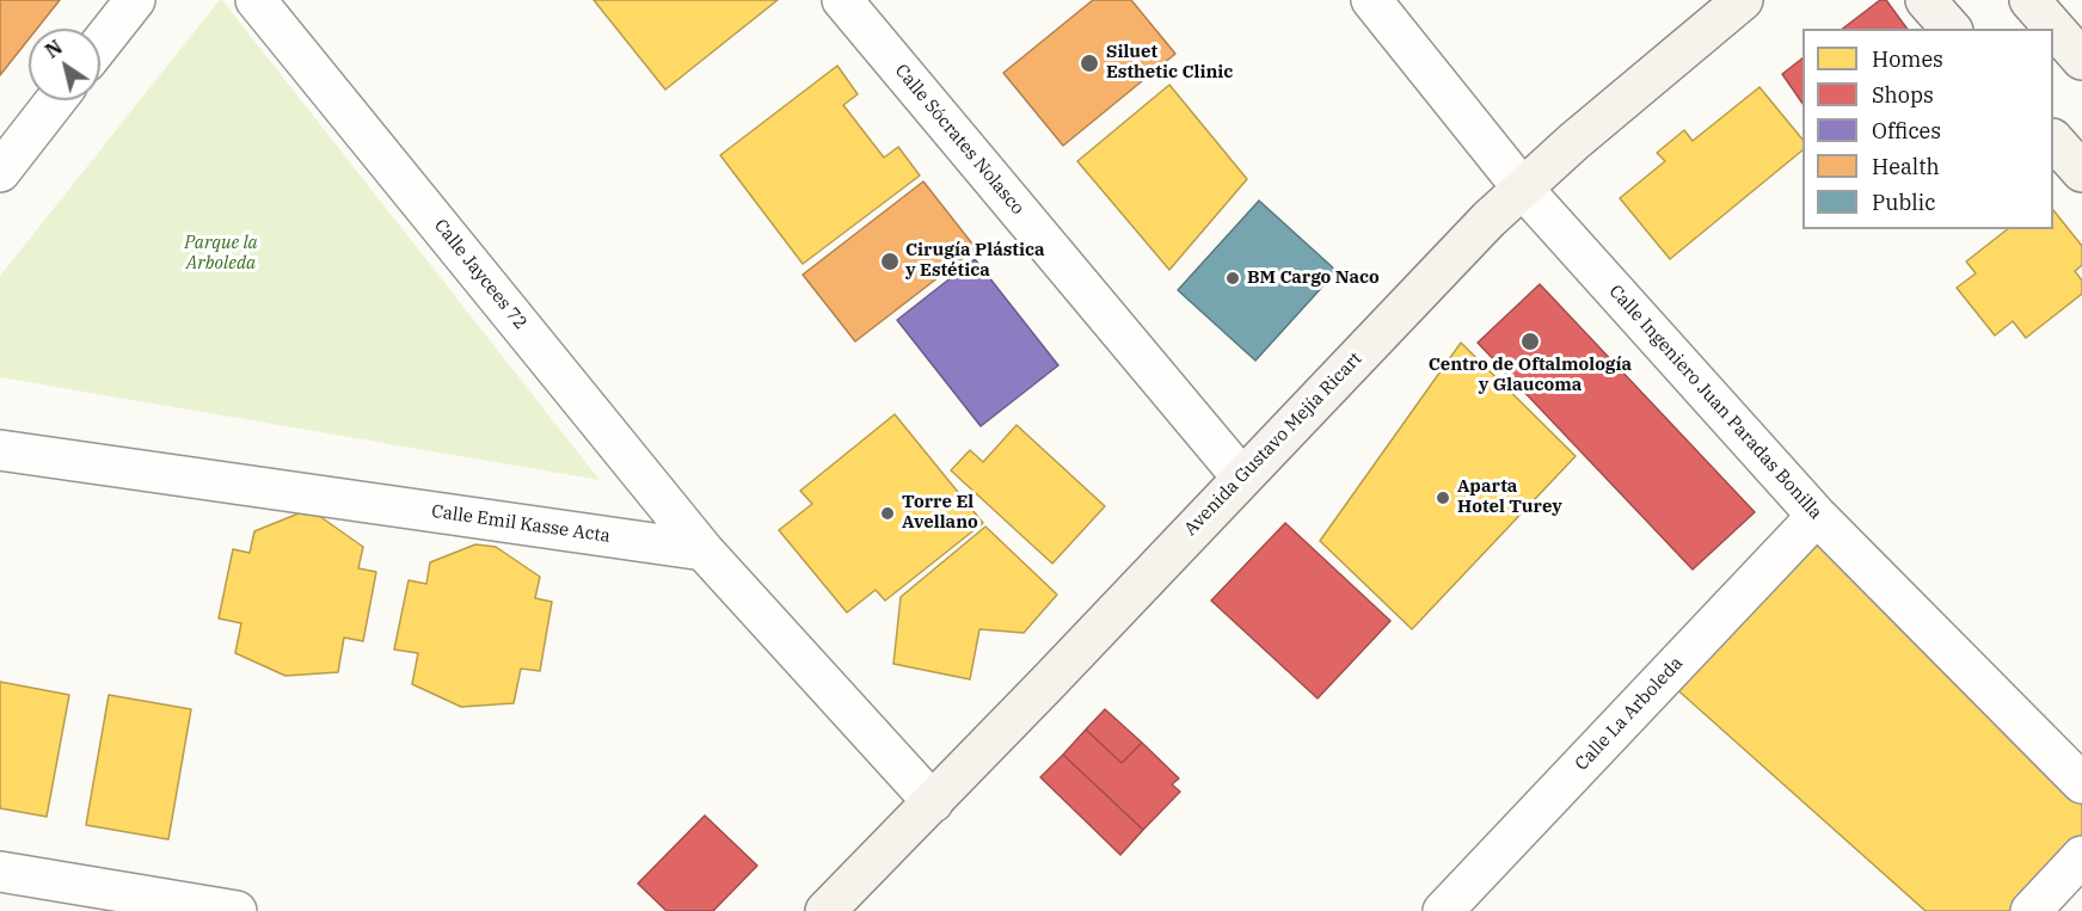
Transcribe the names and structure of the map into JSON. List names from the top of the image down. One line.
{"streets":{"street":["Calle Sócrates Nolasco","Calle Jaycees 72","Calle Ingeniero Juan Paradas Bonilla","Avenida Gustavo Mejía Ricart","Calle Emil Kasse Acta","Calle La Arboleda"]},"crossings":[["Calle Sócrates Nolasco","Avenida Gustavo Mejía Ricart"],["Calle Jaycees 72","Calle Emil Kasse Acta"],["Calle Ingeniero Juan Paradas Bonilla","Avenida Gustavo Mejía Ricart"],["Calle Ingeniero Juan Paradas Bonilla","Calle La Arboleda"]],"parks":["Parque la Arboleda"],"places":["Siluet Esthetic Clinic","Cirugía Plástica y Estética","BM Cargo Naco","Centro de Oftalmología y Glaucoma","Aparta Hotel Turey","Torre El Avellano"],"legend":["Homes","Shops","Offices","Health","Public"],"north":"top left"}
